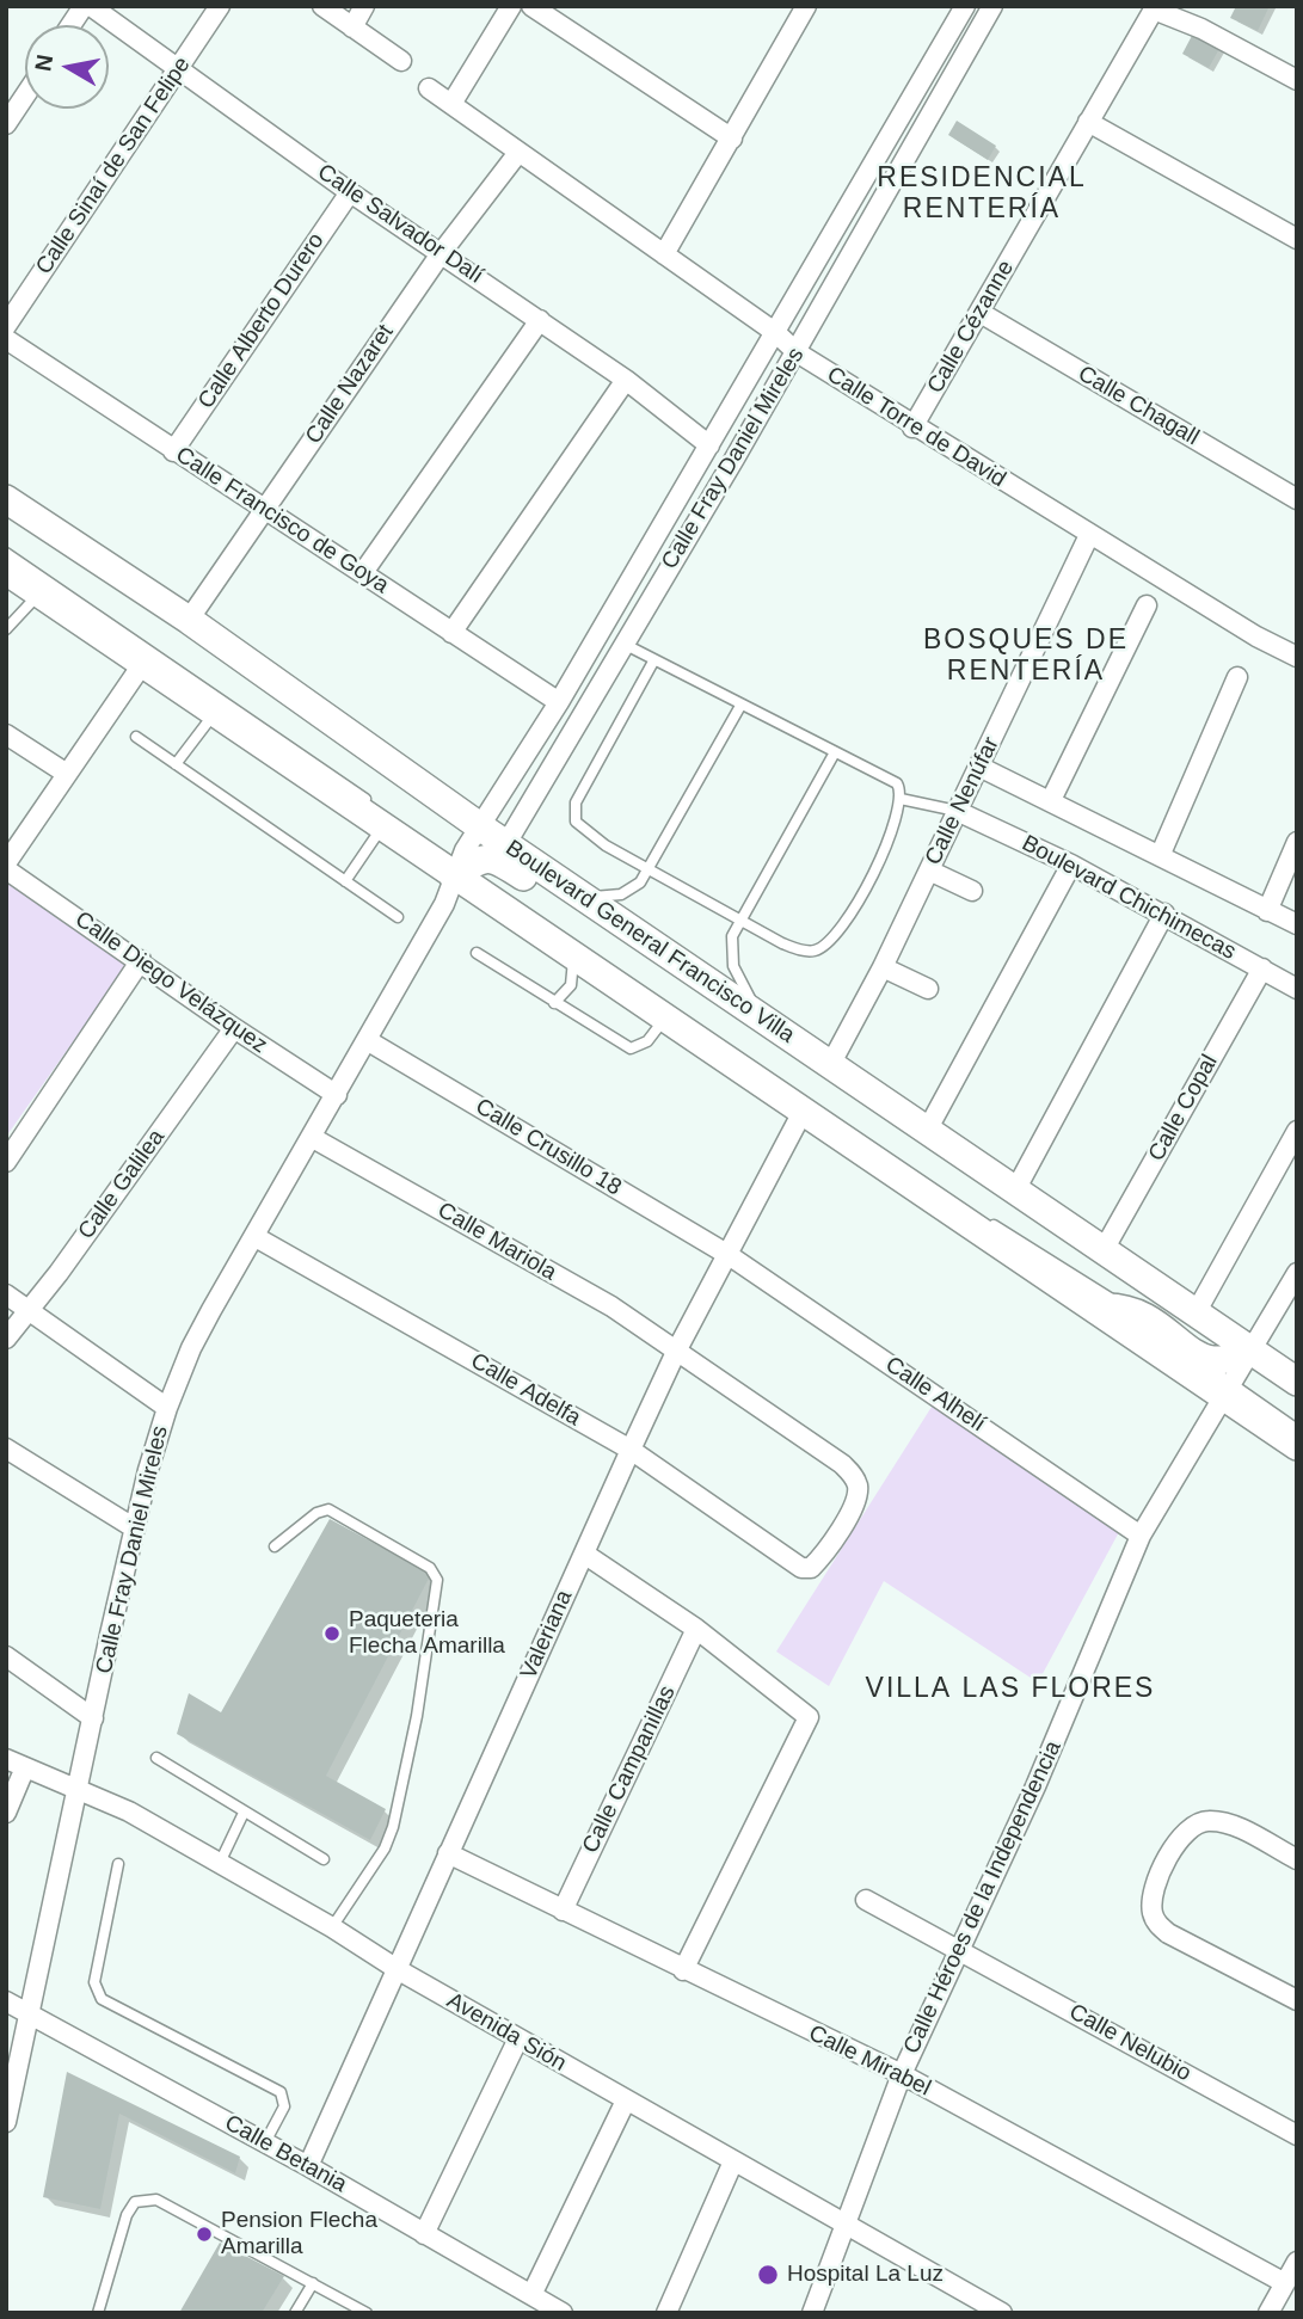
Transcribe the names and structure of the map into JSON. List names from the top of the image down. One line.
{"streets":{"main road":["Boulevard General Francisco Villa"],"street":["Calle Sinaí de San Felipe","Calle Salvador Dalí","Calle Alberto Durero","Calle Cézanne","Calle Nazaret","Calle Chagall","Calle Torre de David","Calle Fray Daniel Mireles","Calle Francisco de Goya","Calle Nenúfar","Boulevard Chichimecas","Calle Diego Velázquez","Calle Copal","Calle Crusillo 18","Calle Galilea","Calle Mariola","Calle Adelfa","Calle Alhelí","Valeriana","Calle Campanillas","Calle Héroes de la Independencia","Avenida Sión","Calle Nelubio","Calle Mirabel","Calle Betania"]},"crossings":[["Calle Sinaí de San Felipe","Calle Salvador Dalí"],["Calle Salvador Dalí","Calle Alberto Durero"],["Calle Salvador Dalí","Calle Nazaret"],["Calle Salvador Dalí","Calle Fray Daniel Mireles"],["Calle Alberto Durero","Calle Francisco de Goya"],["Calle Cézanne","Calle Chagall"],["Calle Cézanne","Calle Torre de David"],["Calle Nazaret","Calle Torre de David"],["Calle Nazaret","Calle Francisco de Goya"],["Calle Nazaret","Boulevard General Francisco Villa"],["Calle Torre de David","Calle Fray Daniel Mireles"],["Calle Torre de David","Calle Nenúfar"],["Calle Fray Daniel Mireles","Calle Francisco de Goya"],["Calle Fray Daniel Mireles","Boulevard General Francisco Villa"],["Calle Fray Daniel Mireles","Calle Diego Velázquez"],["Calle Fray Daniel Mireles","Calle Crusillo 18"],["Calle Fray Daniel Mireles","Calle Mariola"],["Calle Fray Daniel Mireles","Calle Adelfa"],["Calle Fray Daniel Mireles","Avenida Sión"],["Calle Fray Daniel Mireles","Calle Betania"],["Calle Nenúfar","Boulevard Chichimecas"],["Calle Nenúfar","Boulevard General Francisco Villa"],["Boulevard Chichimecas","Calle Copal"],["Boulevard General Francisco Villa","Calle Copal"],["Boulevard General Francisco Villa","Calle Héroes de la Independencia"],["Calle Diego Velázquez","Calle Galilea"],["Calle Crusillo 18","Calle Alhelí"],["Calle Crusillo 18","Valeriana"],["Calle Mariola","Calle Adelfa"],["Calle Mariola","Valeriana"],["Calle Adelfa","Valeriana"],["Calle Alhelí","Valeriana"],["Calle Alhelí","Calle Héroes de la Independencia"],["Valeriana","Avenida Sión"],["Valeriana","Calle Mirabel"],["Valeriana","Calle Betania"],["Calle Campanillas","Calle Mirabel"],["Calle Héroes de la Independencia","Avenida Sión"],["Calle Héroes de la Independencia","Calle Nelubio"],["Calle Héroes de la Independencia","Calle Mirabel"]],"districts":["RESIDENCIAL RENTERÍA","BOSQUES DE RENTERÍA","VILLA LAS FLORES"],"places":["Paqueteria Flecha Amarilla","Pension Flecha Amarilla","Hospital La Luz"],"north":"left"}
